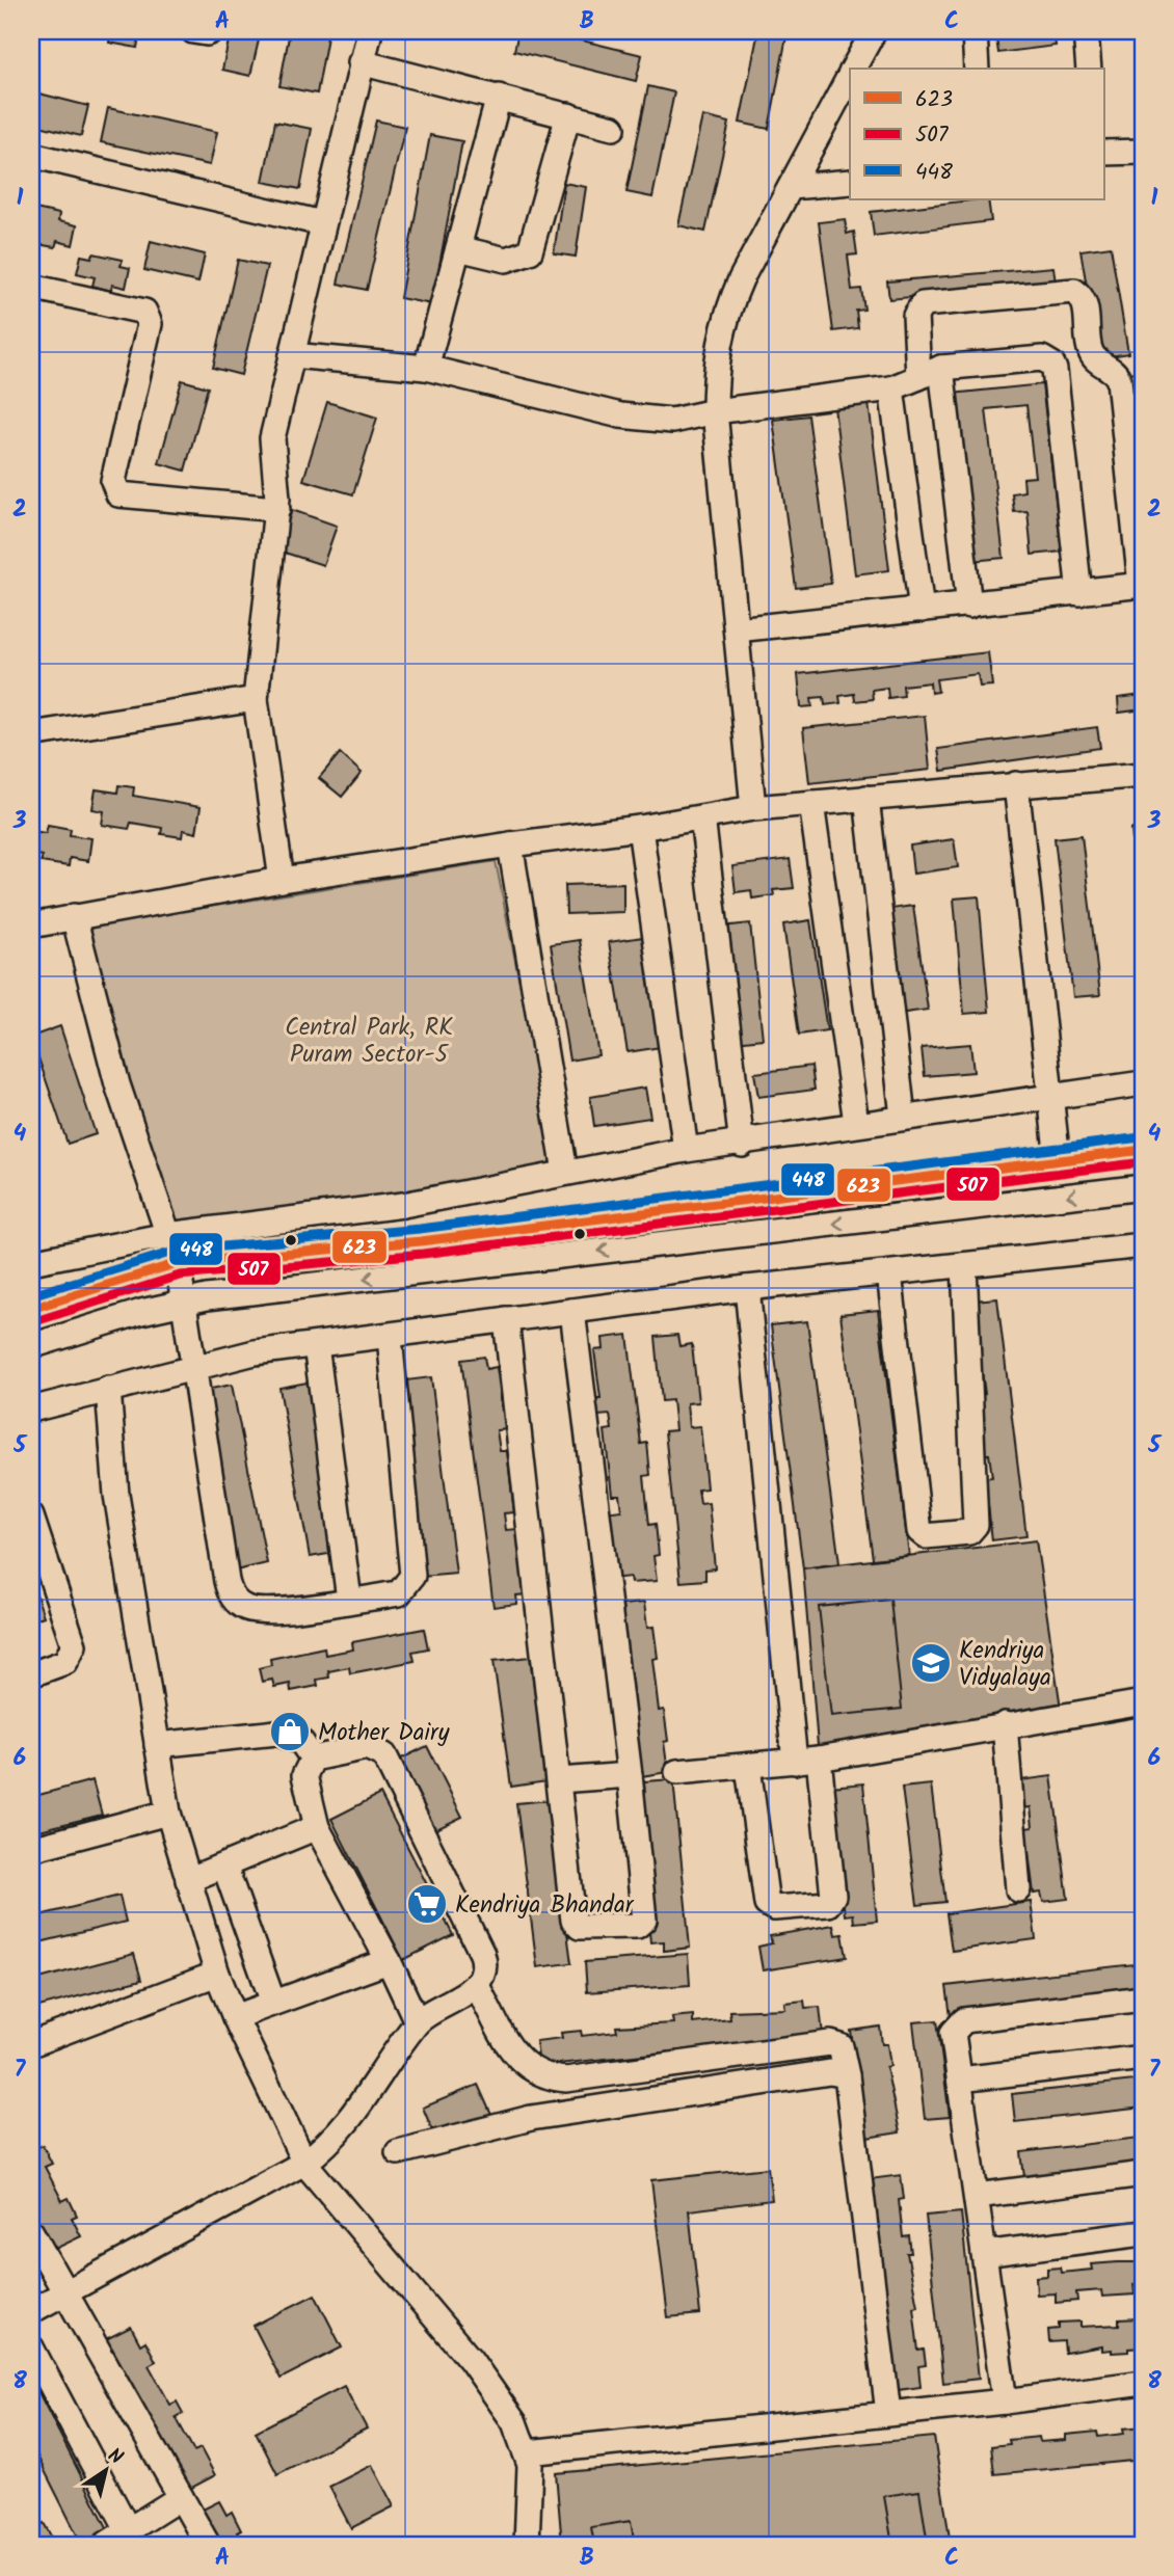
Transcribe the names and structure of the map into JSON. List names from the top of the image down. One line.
{"parks":["Central Park, RK Puram Sector-5"],"places":{"school or university":["Kendriya Vidyalaya"],"shop":["Mother Dairy"],"supermarket":["Kendriya Bhandar"]},"lines":["transit line 448","transit line 623","transit line 507"],"legend":["623","507","448"],"north":"top right","grid":{"columns":["A","B","C"],"rows":["1","2","3","4","5","6","7","8"]}}
